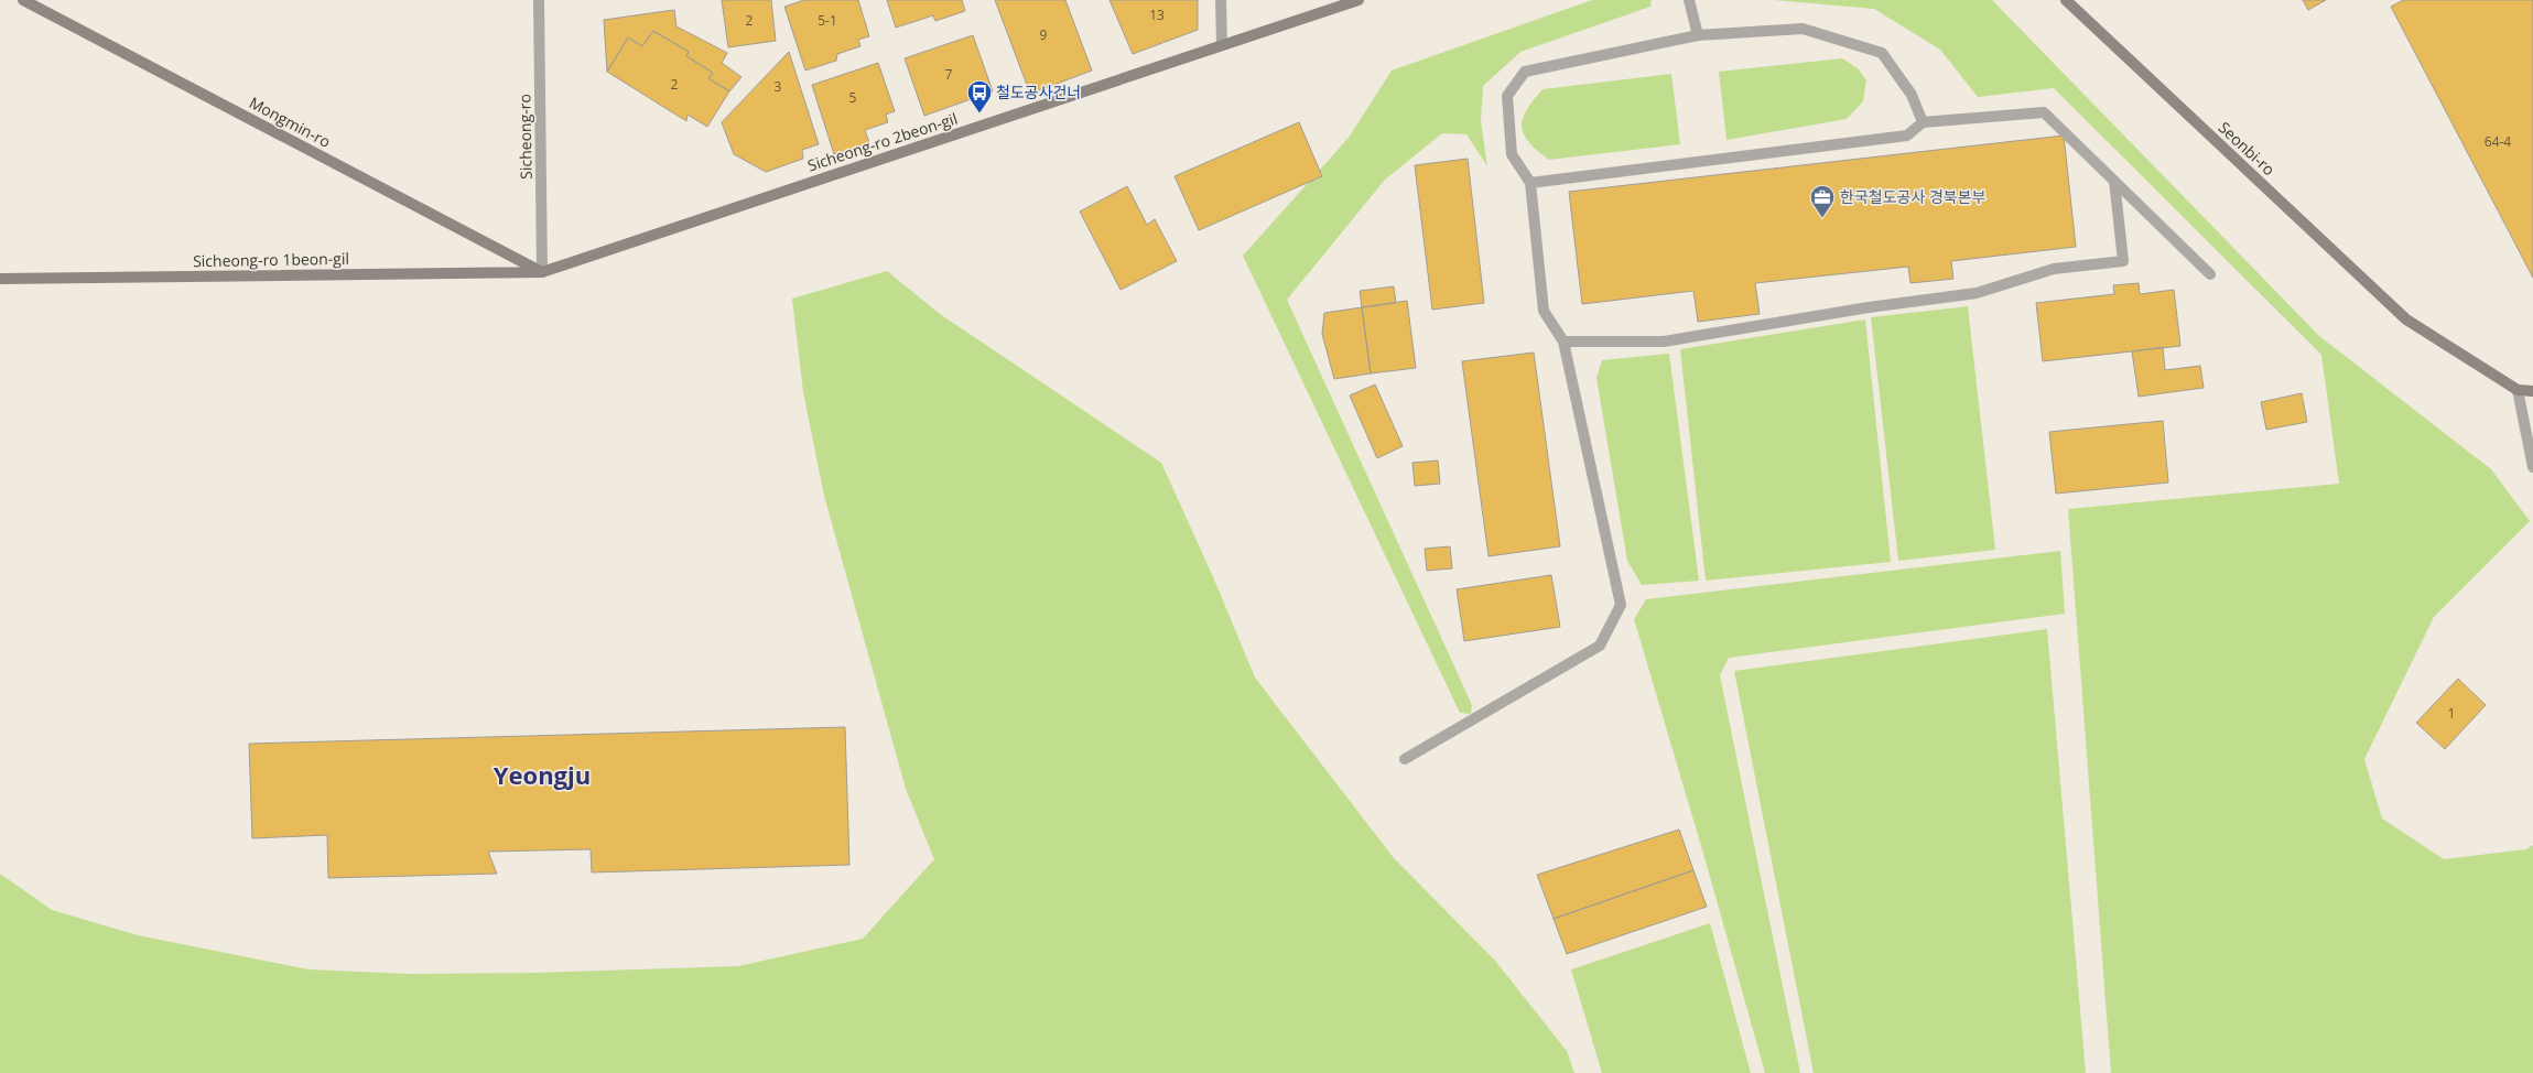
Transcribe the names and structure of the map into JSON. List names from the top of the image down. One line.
{"streets":{"main road":["Mongmin-ro","Sicheong-ro 2beon-gil","Seonbi-ro","Sicheong-ro 1beon-gil"],"street":["Sicheong-ro"]},"crossings":[["Mongmin-ro","Sicheong-ro"],["Mongmin-ro","Sicheong-ro 2beon-gil"],["Mongmin-ro","Sicheong-ro 1beon-gil"],["Sicheong-ro","Sicheong-ro 2beon-gil"],["Sicheong-ro","Sicheong-ro 1beon-gil"],["Sicheong-ro 2beon-gil","Sicheong-ro 1beon-gil"]],"districts":["Yeongju"],"places":{"bus stop":["철도공사건너"],"office":["한국철도공사 경북본부"]},"house_numbers":["13","2","5-1","9","7","2","3","5","64-4","1"]}
